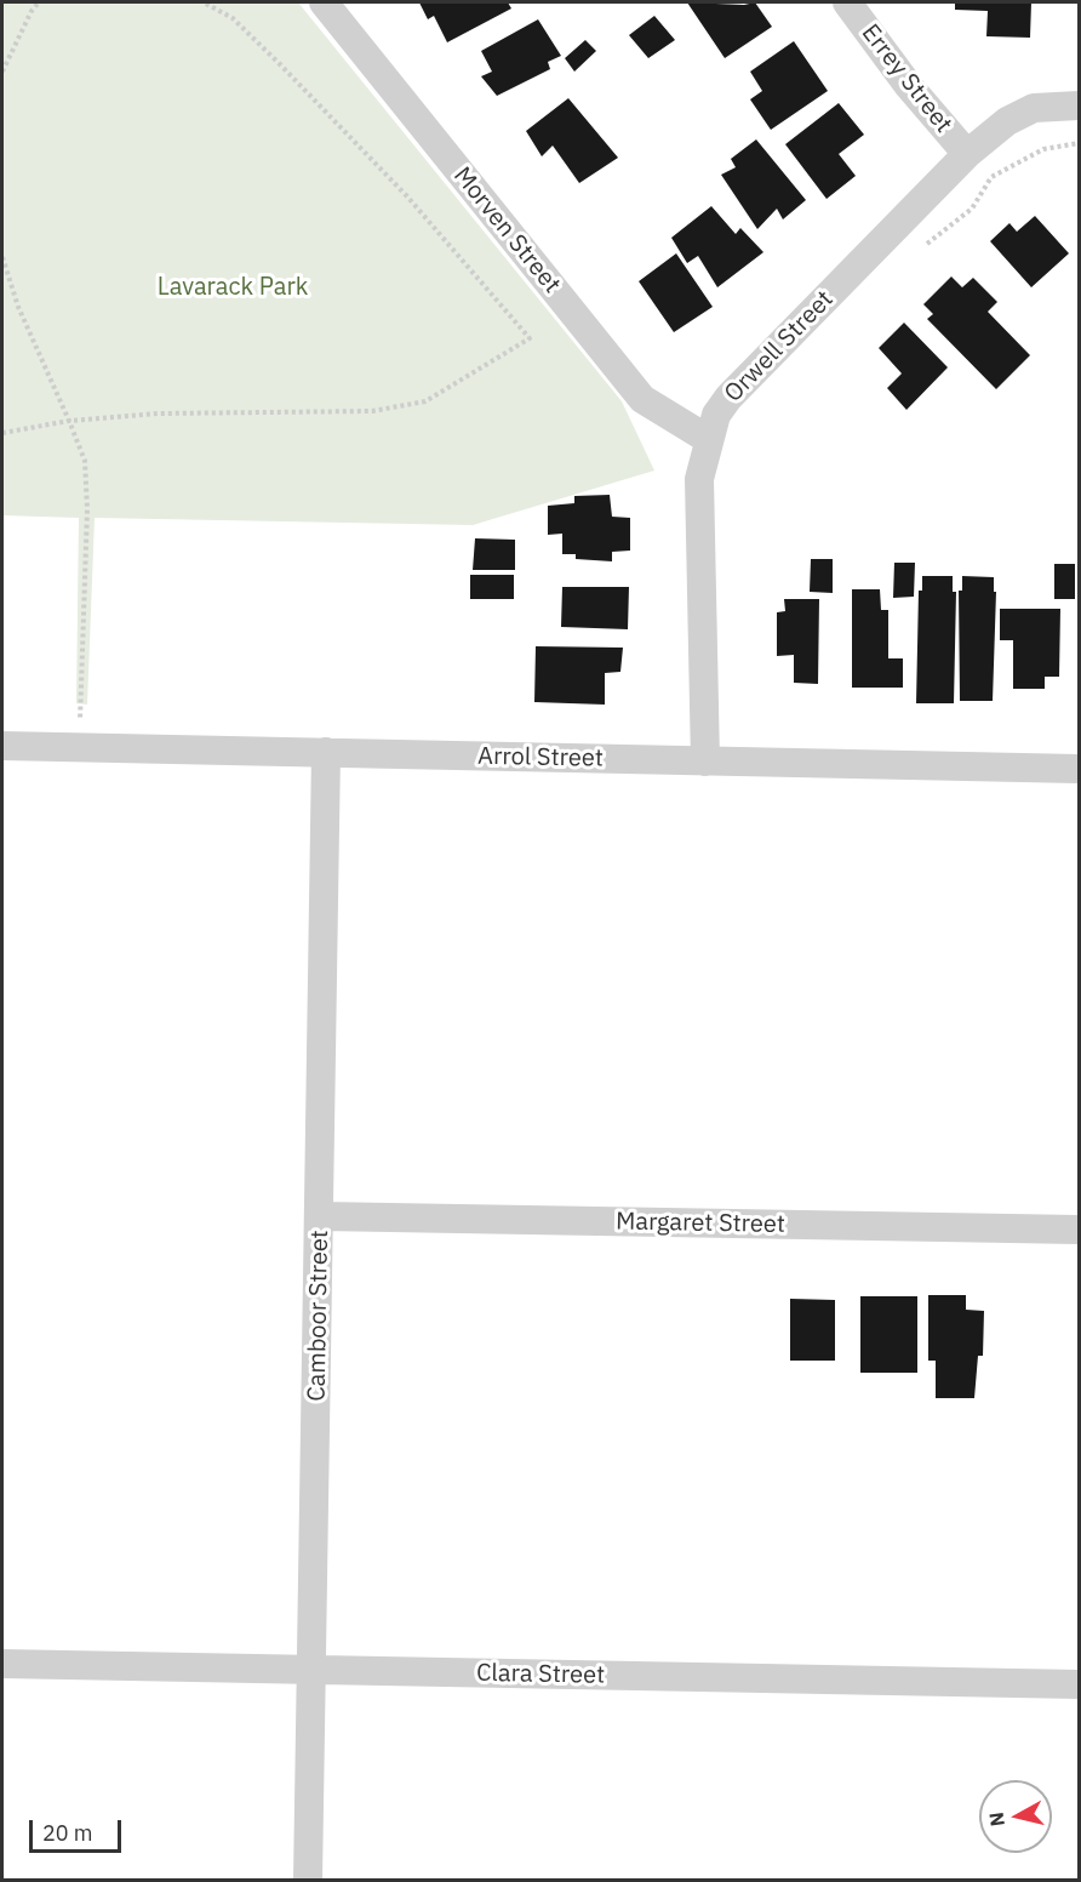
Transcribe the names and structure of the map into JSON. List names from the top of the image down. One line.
{"streets":{"street":["Errey Street","Morven Street","Orwell Street","Arrol Street","Margaret Street","Camboor Street","Clara Street"]},"crossings":[["Errey Street","Orwell Street"],["Morven Street","Orwell Street"],["Orwell Street","Arrol Street"],["Arrol Street","Camboor Street"],["Margaret Street","Camboor Street"],["Camboor Street","Clara Street"]],"parks":["Lavarack Park"],"scale_bar":"20 m","north":"left"}
